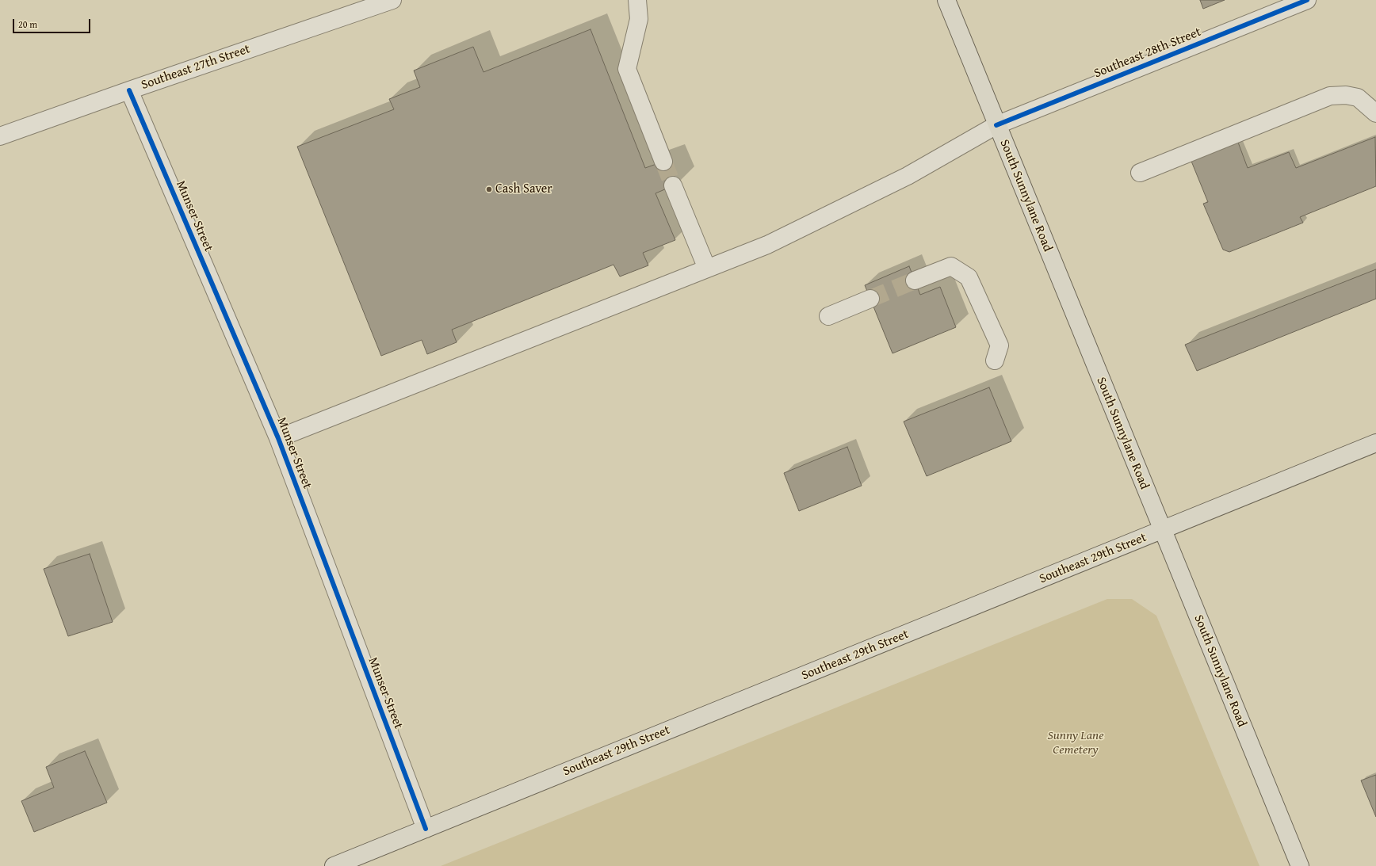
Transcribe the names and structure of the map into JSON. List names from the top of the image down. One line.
{"streets":{"main road":["South Sunnylane Road","Southeast 29th Street"],"street":["Southeast 28th Street","Southeast 27th Street","Munser Street"]},"crossings":[["Southeast 28th Street","South Sunnylane Road"],["Southeast 28th Street","Munser Street"],["Southeast 27th Street","Munser Street"],["South Sunnylane Road","Southeast 29th Street"],["Munser Street","Southeast 29th Street"]],"parks":["Sunny Lane Cemetery"],"places":["Cash Saver"],"scale_bar":"20 m"}
